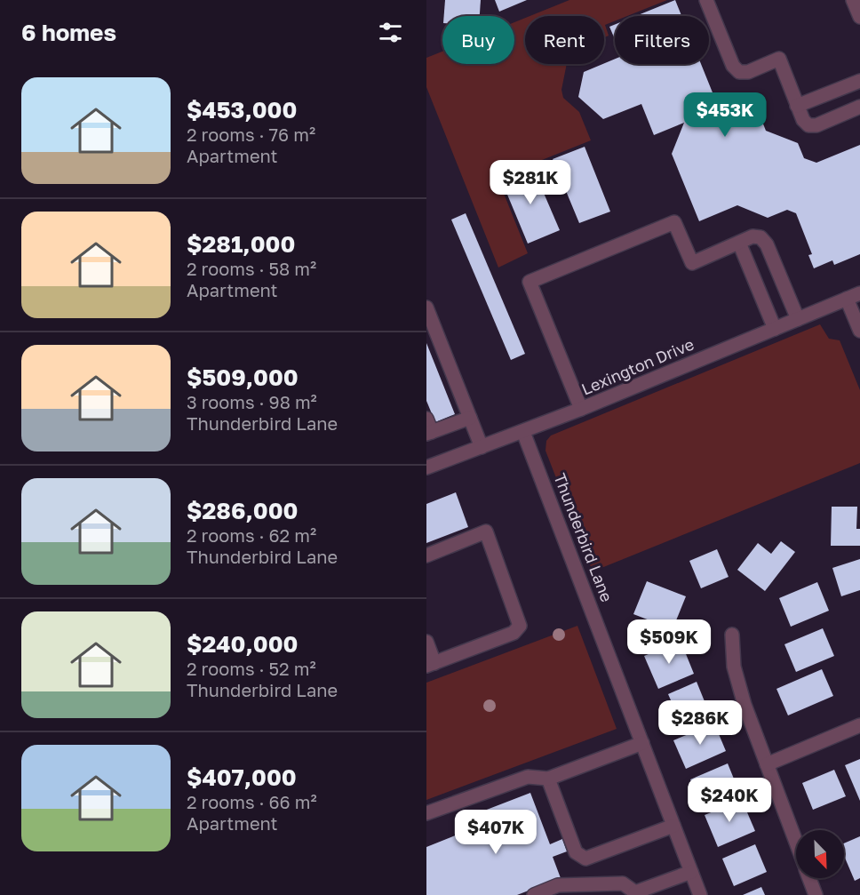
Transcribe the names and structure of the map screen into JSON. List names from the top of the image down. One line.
{"streets":{"street":["Lexington Drive","Thunderbird Lane"]},"crossings":[["Lexington Drive","Thunderbird Lane"]],"north":"bottom right","page":{"heading":"6 homes","chip":["Buy","Rent","Filters"],"list":[{"name":"$453,000","note":"2 rooms · 76 m² · Apartment"},{"name":"$281,000","note":"2 rooms · 58 m² · Apartment"},{"name":"$509,000","note":"3 rooms · 98 m² · Thunderbird Lane"},{"name":"$286,000","note":"2 rooms · 62 m² · Thunderbird Lane"},{"name":"$240,000","note":"2 rooms · 52 m² · Thunderbird Lane"},{"name":"$407,000","note":"2 rooms · 66 m² · Apartment"}],"price":["$453K","$281K","$509K","$286K","$240K","$407K"]}}
